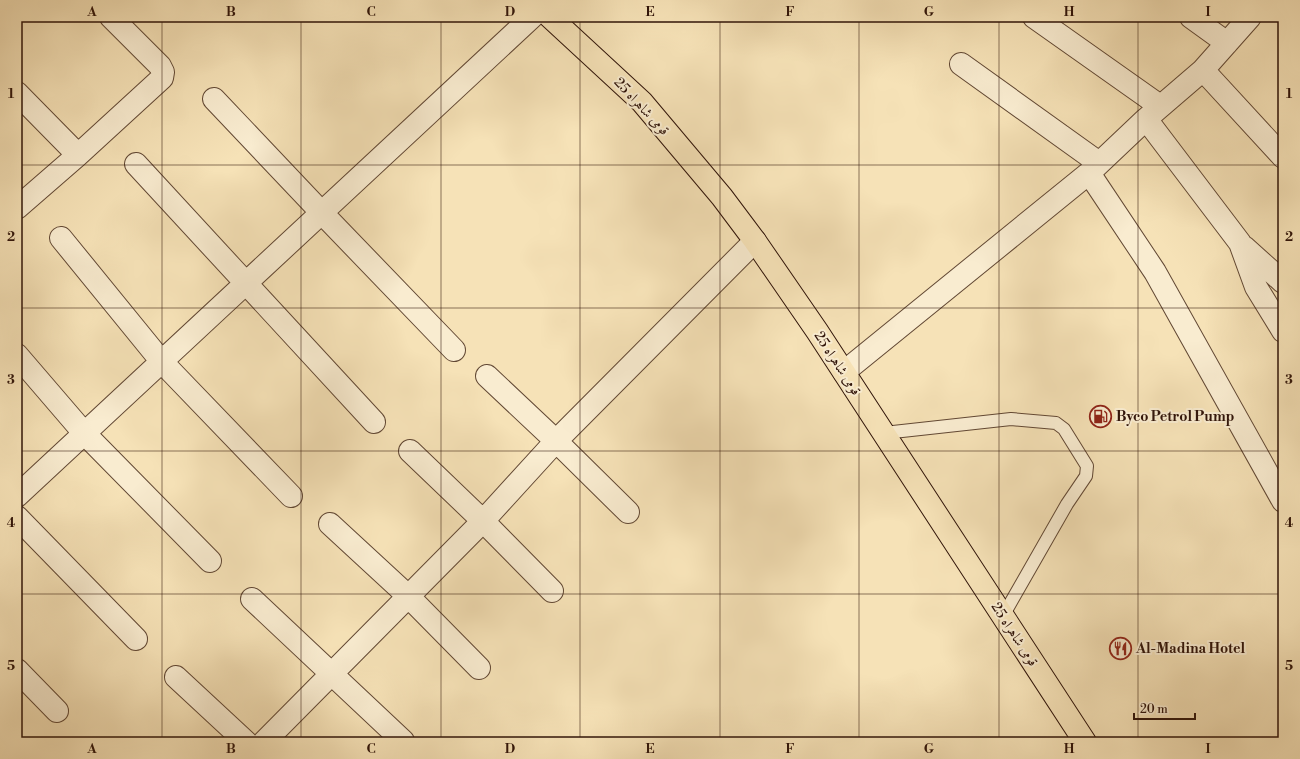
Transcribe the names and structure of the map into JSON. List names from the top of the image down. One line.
{"streets":{"highway":["قومی شاہراہ 25"]},"places":{"fuel station":["Byco Petrol Pump"],"restaurant":["Al-Madina Hotel"]},"scale_bar":"20 m","grid":{"columns":["A","B","C","D","E","F","G","H","I"],"rows":["1","2","3","4","5"]}}
